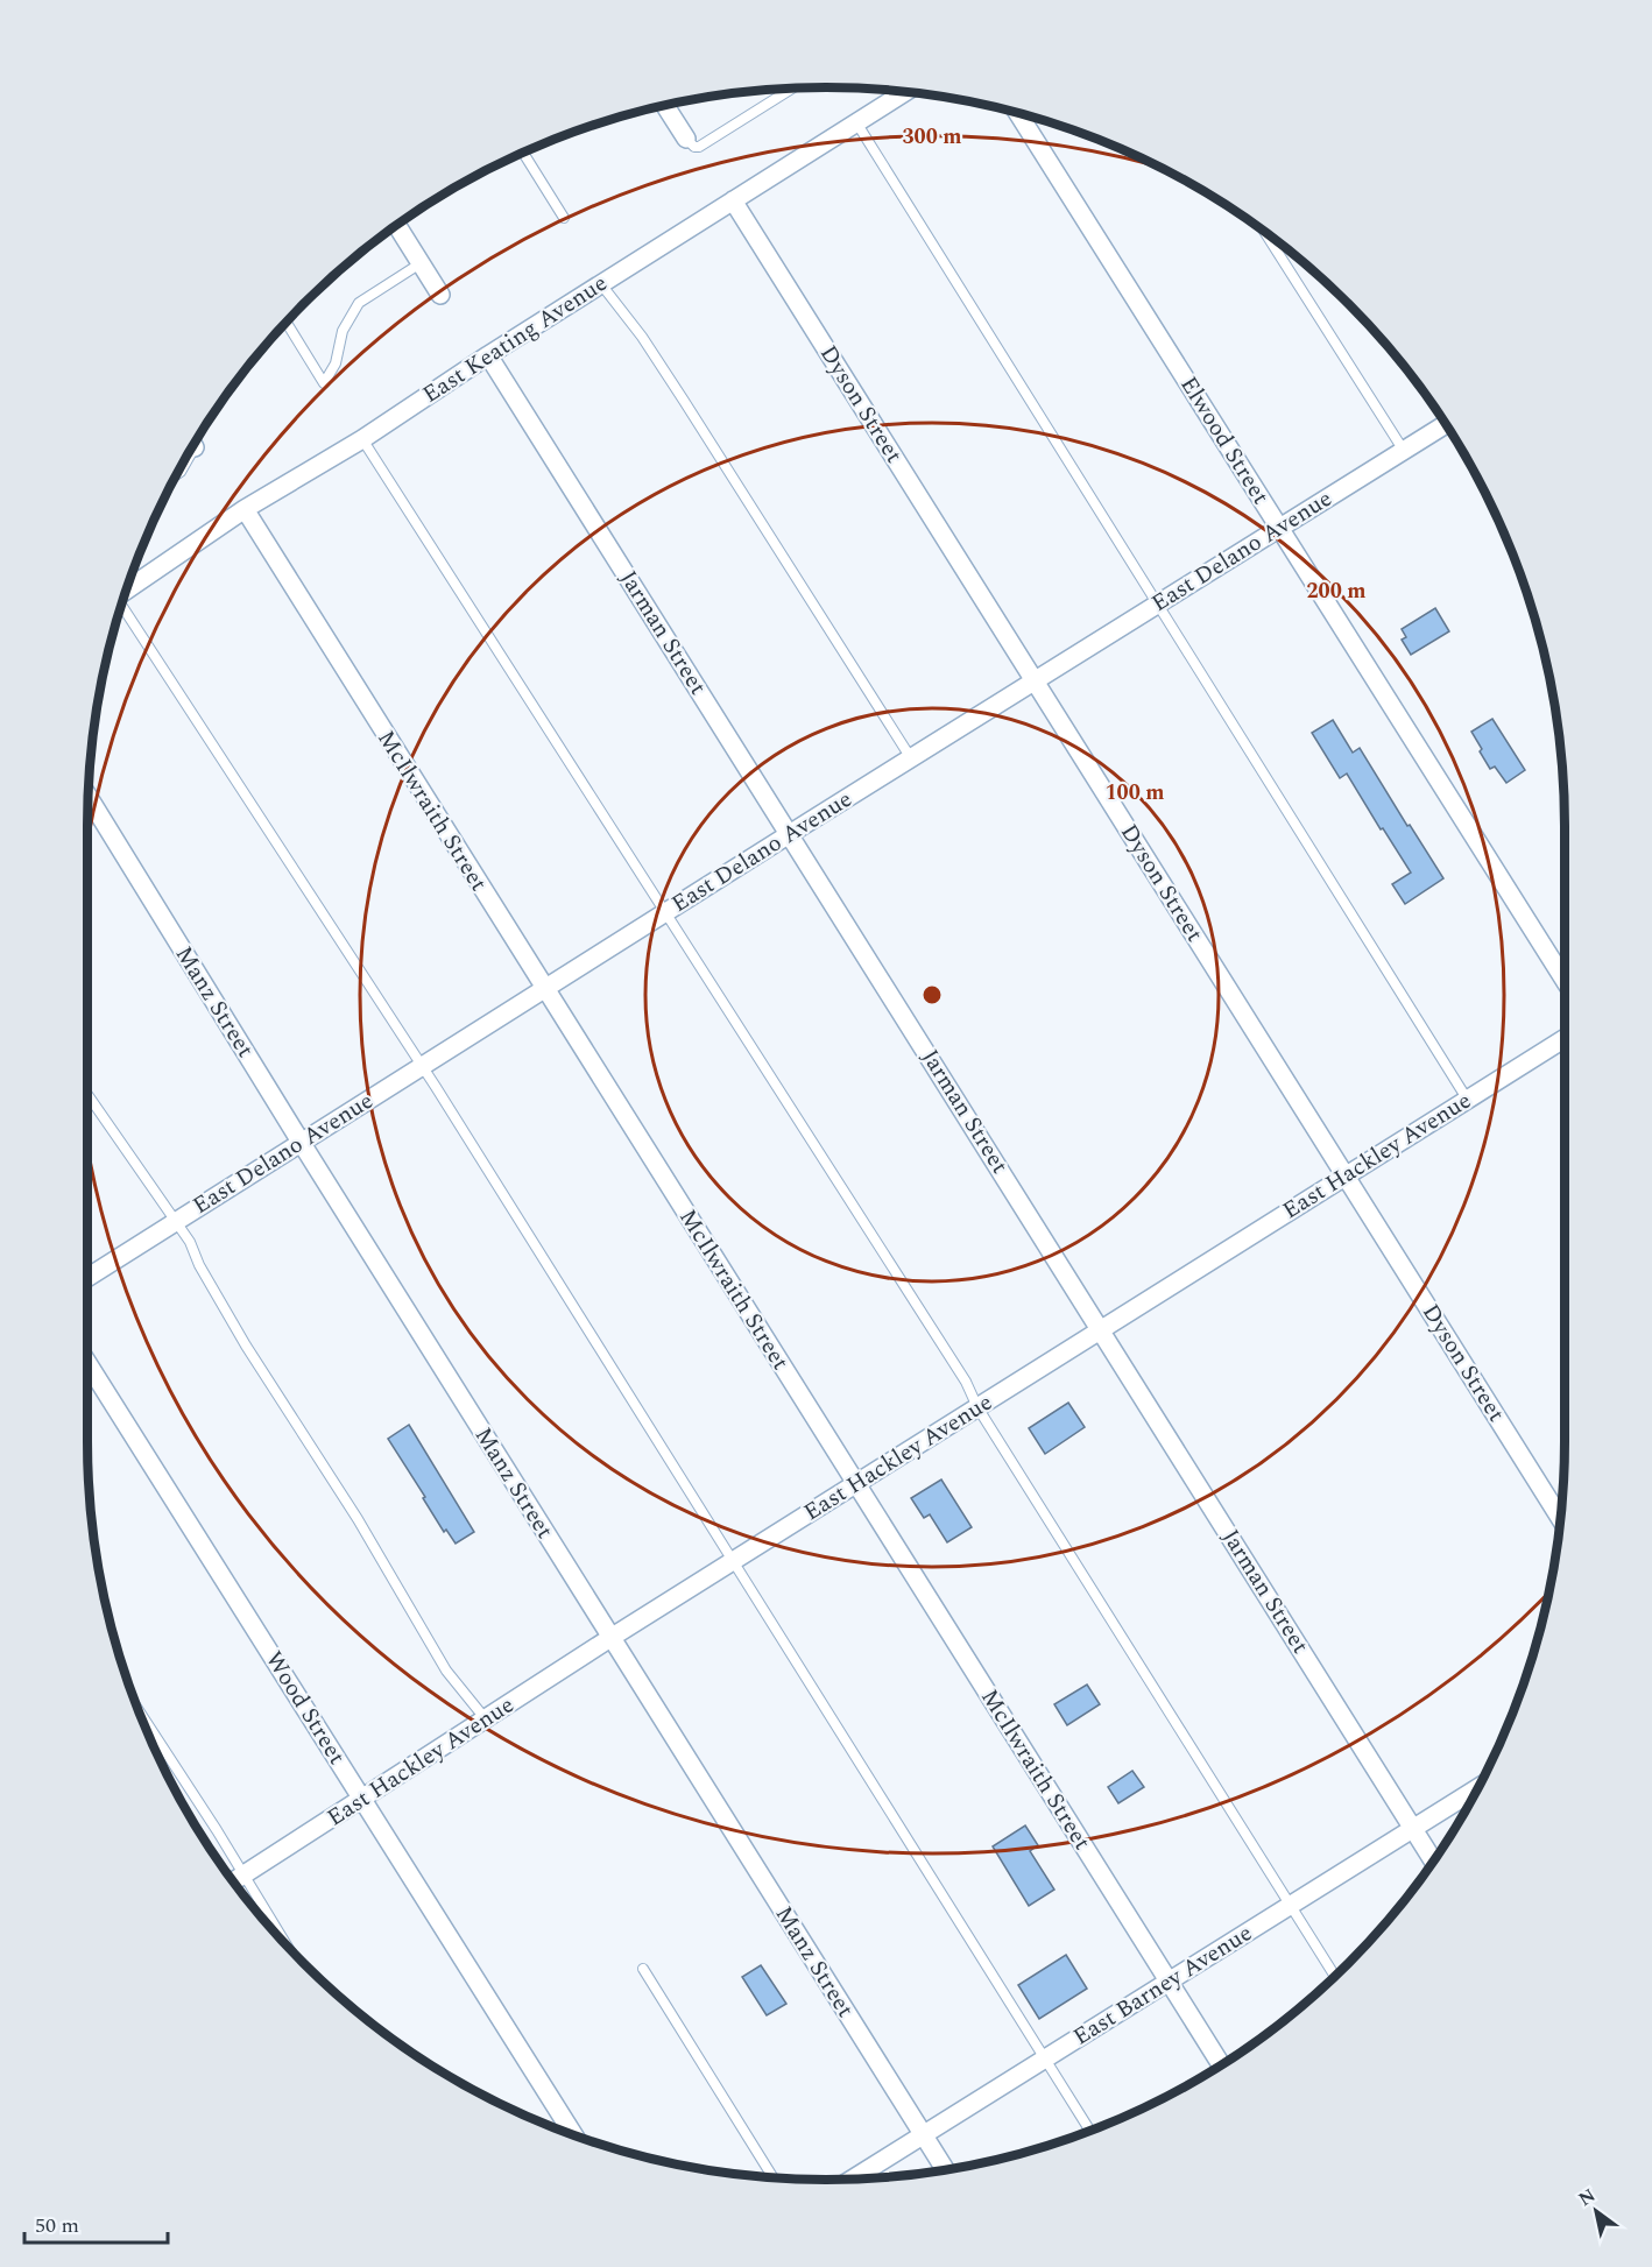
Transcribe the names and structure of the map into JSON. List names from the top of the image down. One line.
{"streets":{"street":["East Keating Avenue","Dyson Street","Elwood Street","East Delano Avenue","Jarman Street","McIlwraith Street","Manz Street","East Hackley Avenue","Wood Street","East Barney Avenue"]},"crossings":[["East Keating Avenue","Dyson Street"],["East Keating Avenue","Jarman Street"],["East Keating Avenue","McIlwraith Street"],["Dyson Street","East Delano Avenue"],["Dyson Street","East Hackley Avenue"],["Elwood Street","East Delano Avenue"],["East Delano Avenue","Jarman Street"],["East Delano Avenue","McIlwraith Street"],["East Delano Avenue","Manz Street"],["Jarman Street","East Hackley Avenue"],["Jarman Street","East Barney Avenue"],["McIlwraith Street","East Hackley Avenue"],["McIlwraith Street","East Barney Avenue"],["Manz Street","East Hackley Avenue"],["Manz Street","East Barney Avenue"],["East Hackley Avenue","Wood Street"]],"scale_bar":"50 m","north":"top left","rings":["300 m","200 m","100 m"]}
